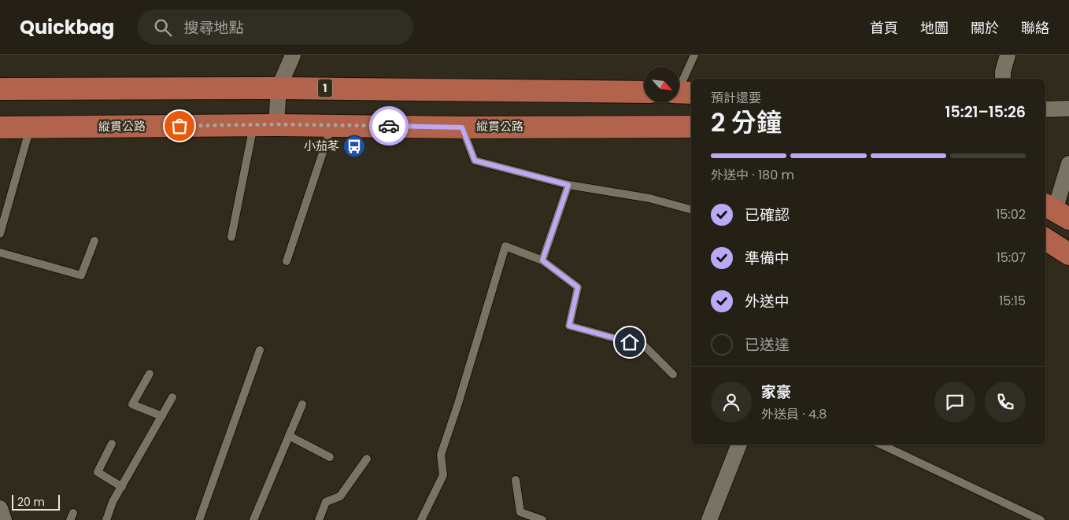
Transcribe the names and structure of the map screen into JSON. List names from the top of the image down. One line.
{"streets":{"main road":["1","縱貫公路"]},"places":{"bus stop":["小茄苳"]},"scale_bar":"20 m","north":"bottom right","page":{"header":"Quickbag","search":"搜尋地點","nav":["首頁","地圖","關於","聯絡"],"heading":["2 分鐘","預計還要","15:21–15:26"],"panel":["家豪","外送員 · 4.8"],"bar":"外送中 · 180 m","list":[["已確認","15:02"],["準備中","15:07"],["外送中","15:15"],"已送達"],"scale":"20 m"}}
